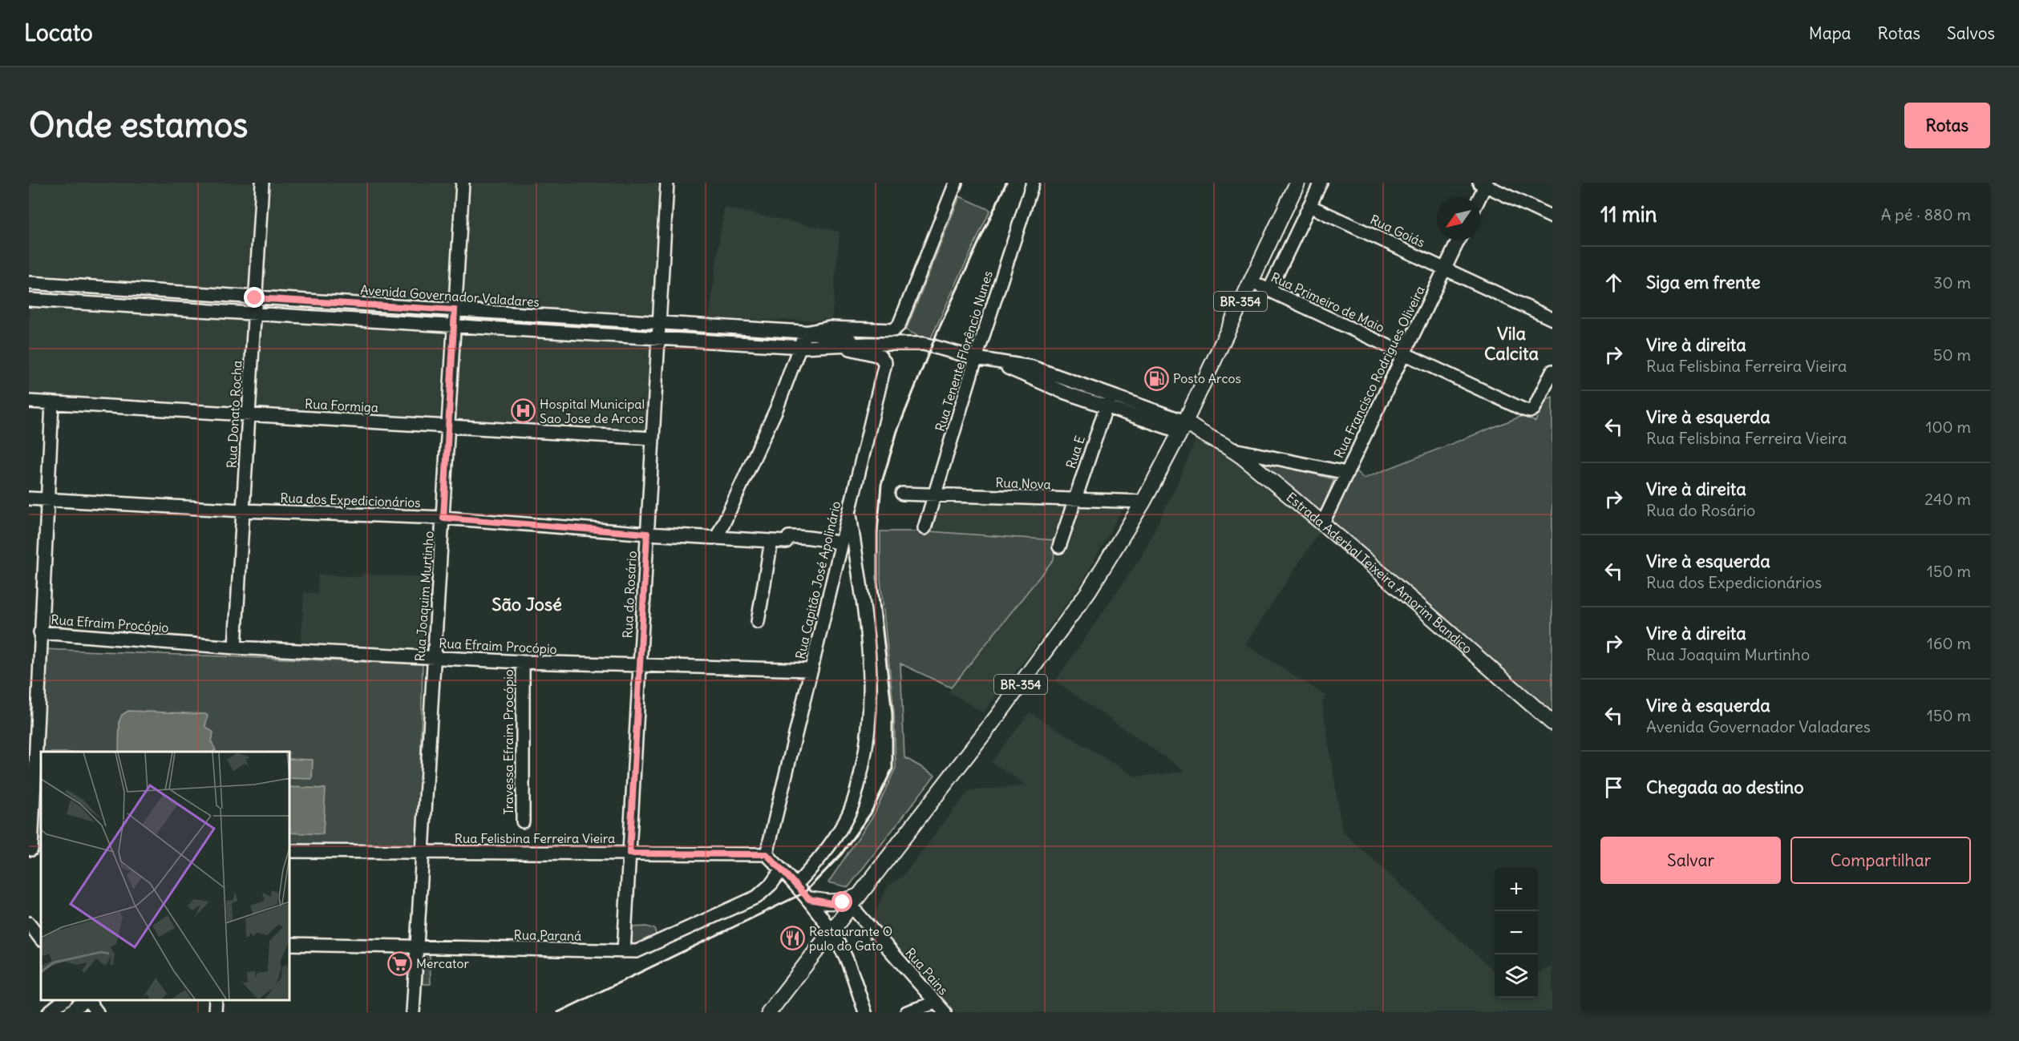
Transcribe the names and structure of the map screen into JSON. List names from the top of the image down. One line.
{"streets":{"main road":["BR-354","Estrada Aderbal Teixeira Amorim Bandico"],"street":["Rua Goiás","Avenida Governador Valadares","Rua Primeiro de Maio","Rua Tenente Florêncio Nunes","Rua Francisco Rodrigues Oliveira","Rua Formiga","Rua Donato Rocha","Rua E","Rua Nova","Rua dos Expedicionários","Rua Capitão José Apolinário","Rua do Rosário","Rua Joaquim Murtinho","Rua Efraim Procópio","Travessa Efraim Procópio","Rua Felisbina Ferreira Vieira","Rua Paraná","Rua Pains"]},"crossings":[["Rua Goiás","Rua Francisco Rodrigues Oliveira"],["Avenida Governador Valadares","BR-354"],["Avenida Governador Valadares","Rua Tenente Florêncio Nunes"],["Avenida Governador Valadares","Rua Donato Rocha"],["Avenida Governador Valadares","Rua E"],["Avenida Governador Valadares","Estrada Aderbal Teixeira Amorim Bandico"],["Avenida Governador Valadares","Rua Capitão José Apolinário"],["Avenida Governador Valadares","Rua do Rosário"],["Avenida Governador Valadares","Rua Joaquim Murtinho"],["BR-354","Rua Primeiro de Maio"],["BR-354","Rua Nova"],["BR-354","Estrada Aderbal Teixeira Amorim Bandico"],["BR-354","Rua Pains"],["Rua Primeiro de Maio","Rua Francisco Rodrigues Oliveira"],["Rua Tenente Florêncio Nunes","Rua Nova"],["Rua Francisco Rodrigues Oliveira","Estrada Aderbal Teixeira Amorim Bandico"],["Rua Formiga","Rua Donato Rocha"],["Rua Formiga","Rua do Rosário"],["Rua Formiga","Rua Joaquim Murtinho"],["Rua Donato Rocha","Rua dos Expedicionários"],["Rua Donato Rocha","Rua Efraim Procópio"],["Rua E","Rua Nova"],["Rua dos Expedicionários","Rua Capitão José Apolinário"],["Rua dos Expedicionários","Rua do Rosário"],["Rua dos Expedicionários","Rua Joaquim Murtinho"],["Rua Capitão José Apolinário","Rua Efraim Procópio"],["Rua Capitão José Apolinário","Rua Felisbina Ferreira Vieira"],["Rua do Rosário","Rua Efraim Procópio"],["Rua do Rosário","Rua Felisbina Ferreira Vieira"],["Rua do Rosário","Rua Paraná"],["Rua Joaquim Murtinho","Rua Efraim Procópio"],["Rua Joaquim Murtinho","Rua Felisbina Ferreira Vieira"],["Rua Joaquim Murtinho","Rua Paraná"],["Rua Efraim Procópio","Travessa Efraim Procópio"]],"districts":["Vila Calcita","São José"],"places":{"fuel station":["Posto Arcos"],"hospital":["Hospital Municipal Sao Jose de Arcos"],"restaurant":["Restaurante O pulo do Gato"],"supermarket":["Mercator"]},"north":"bottom left","page":{"header":"Locato","nav":["Mapa","Rotas","Salvos"],"buttons":["Rotas",["Salvar","Compartilhar"]],"title":"Onde estamos","heading":["11 min","A pé · 880 m"],"list":[["Siga em frente","30 m"],["Vire à direita","Rua Felisbina Ferreira Vieira","50 m"],["Vire à esquerda","Rua Felisbina Ferreira Vieira","100 m"],["Vire à direita","Rua do Rosário","240 m"],["Vire à esquerda","Rua dos Expedicionários","150 m"],["Vire à direita","Rua Joaquim Murtinho","160 m"],["Vire à esquerda","Avenida Governador Valadares","150 m"],"Chegada ao destino"],"map_buttons":["+","−"]}}
